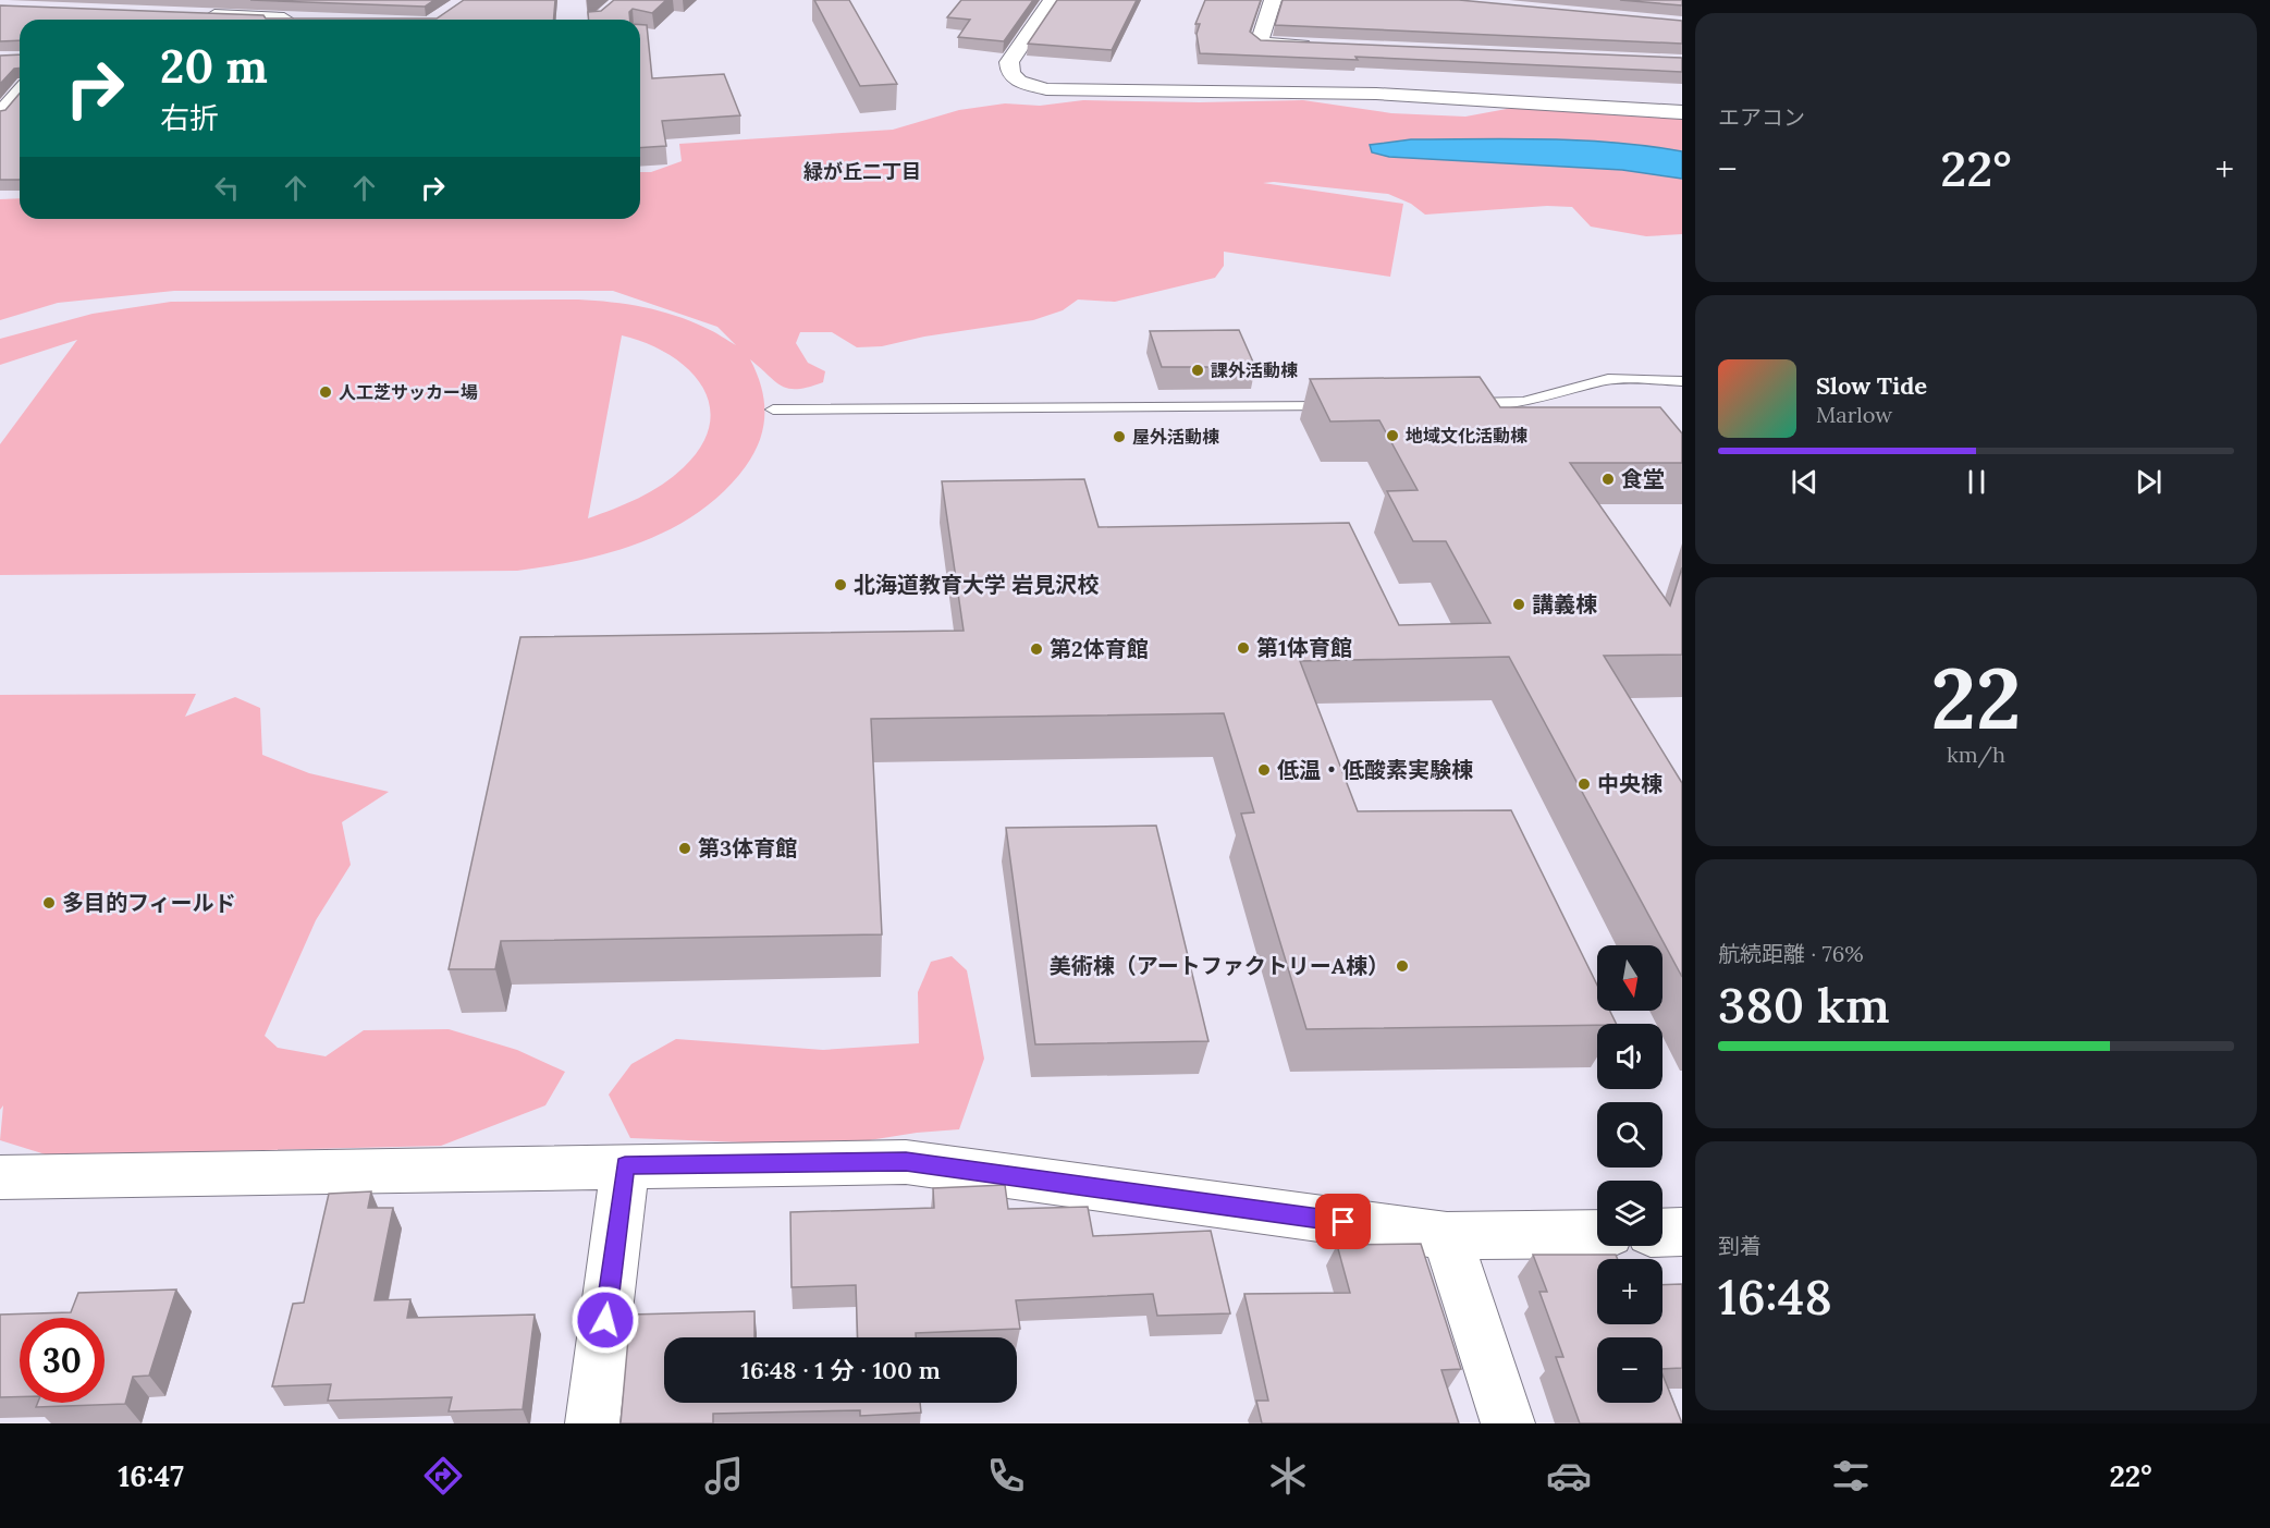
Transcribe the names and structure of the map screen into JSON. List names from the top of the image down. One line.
{"districts":["緑が丘二丁目"],"places":["課外活動棟","人工芝サッカー場","地域文化活動棟","屋外活動棟","食堂","北海道教育大学 岩見沢校","講義棟","第1体育館","第2体育館","低温・低酸素実験棟","中央棟","第3体育館","多目的フィールド","美術棟（アートファクトリーA棟）"],"north":"bottom","page":{"tile":["エアコン",["22","km/h"],["航続距離 · 76%","380 km"],["到着","16:48"]],"turn":["20 m","右折"],"heat":["−","22°","+"],"song":["Slow Tide","Marlow"],"map_buttons":["+","−"],"limit":"30","trip":"16:48 · 1 分 · 100 m","tabs":["16:47","22°"]}}
